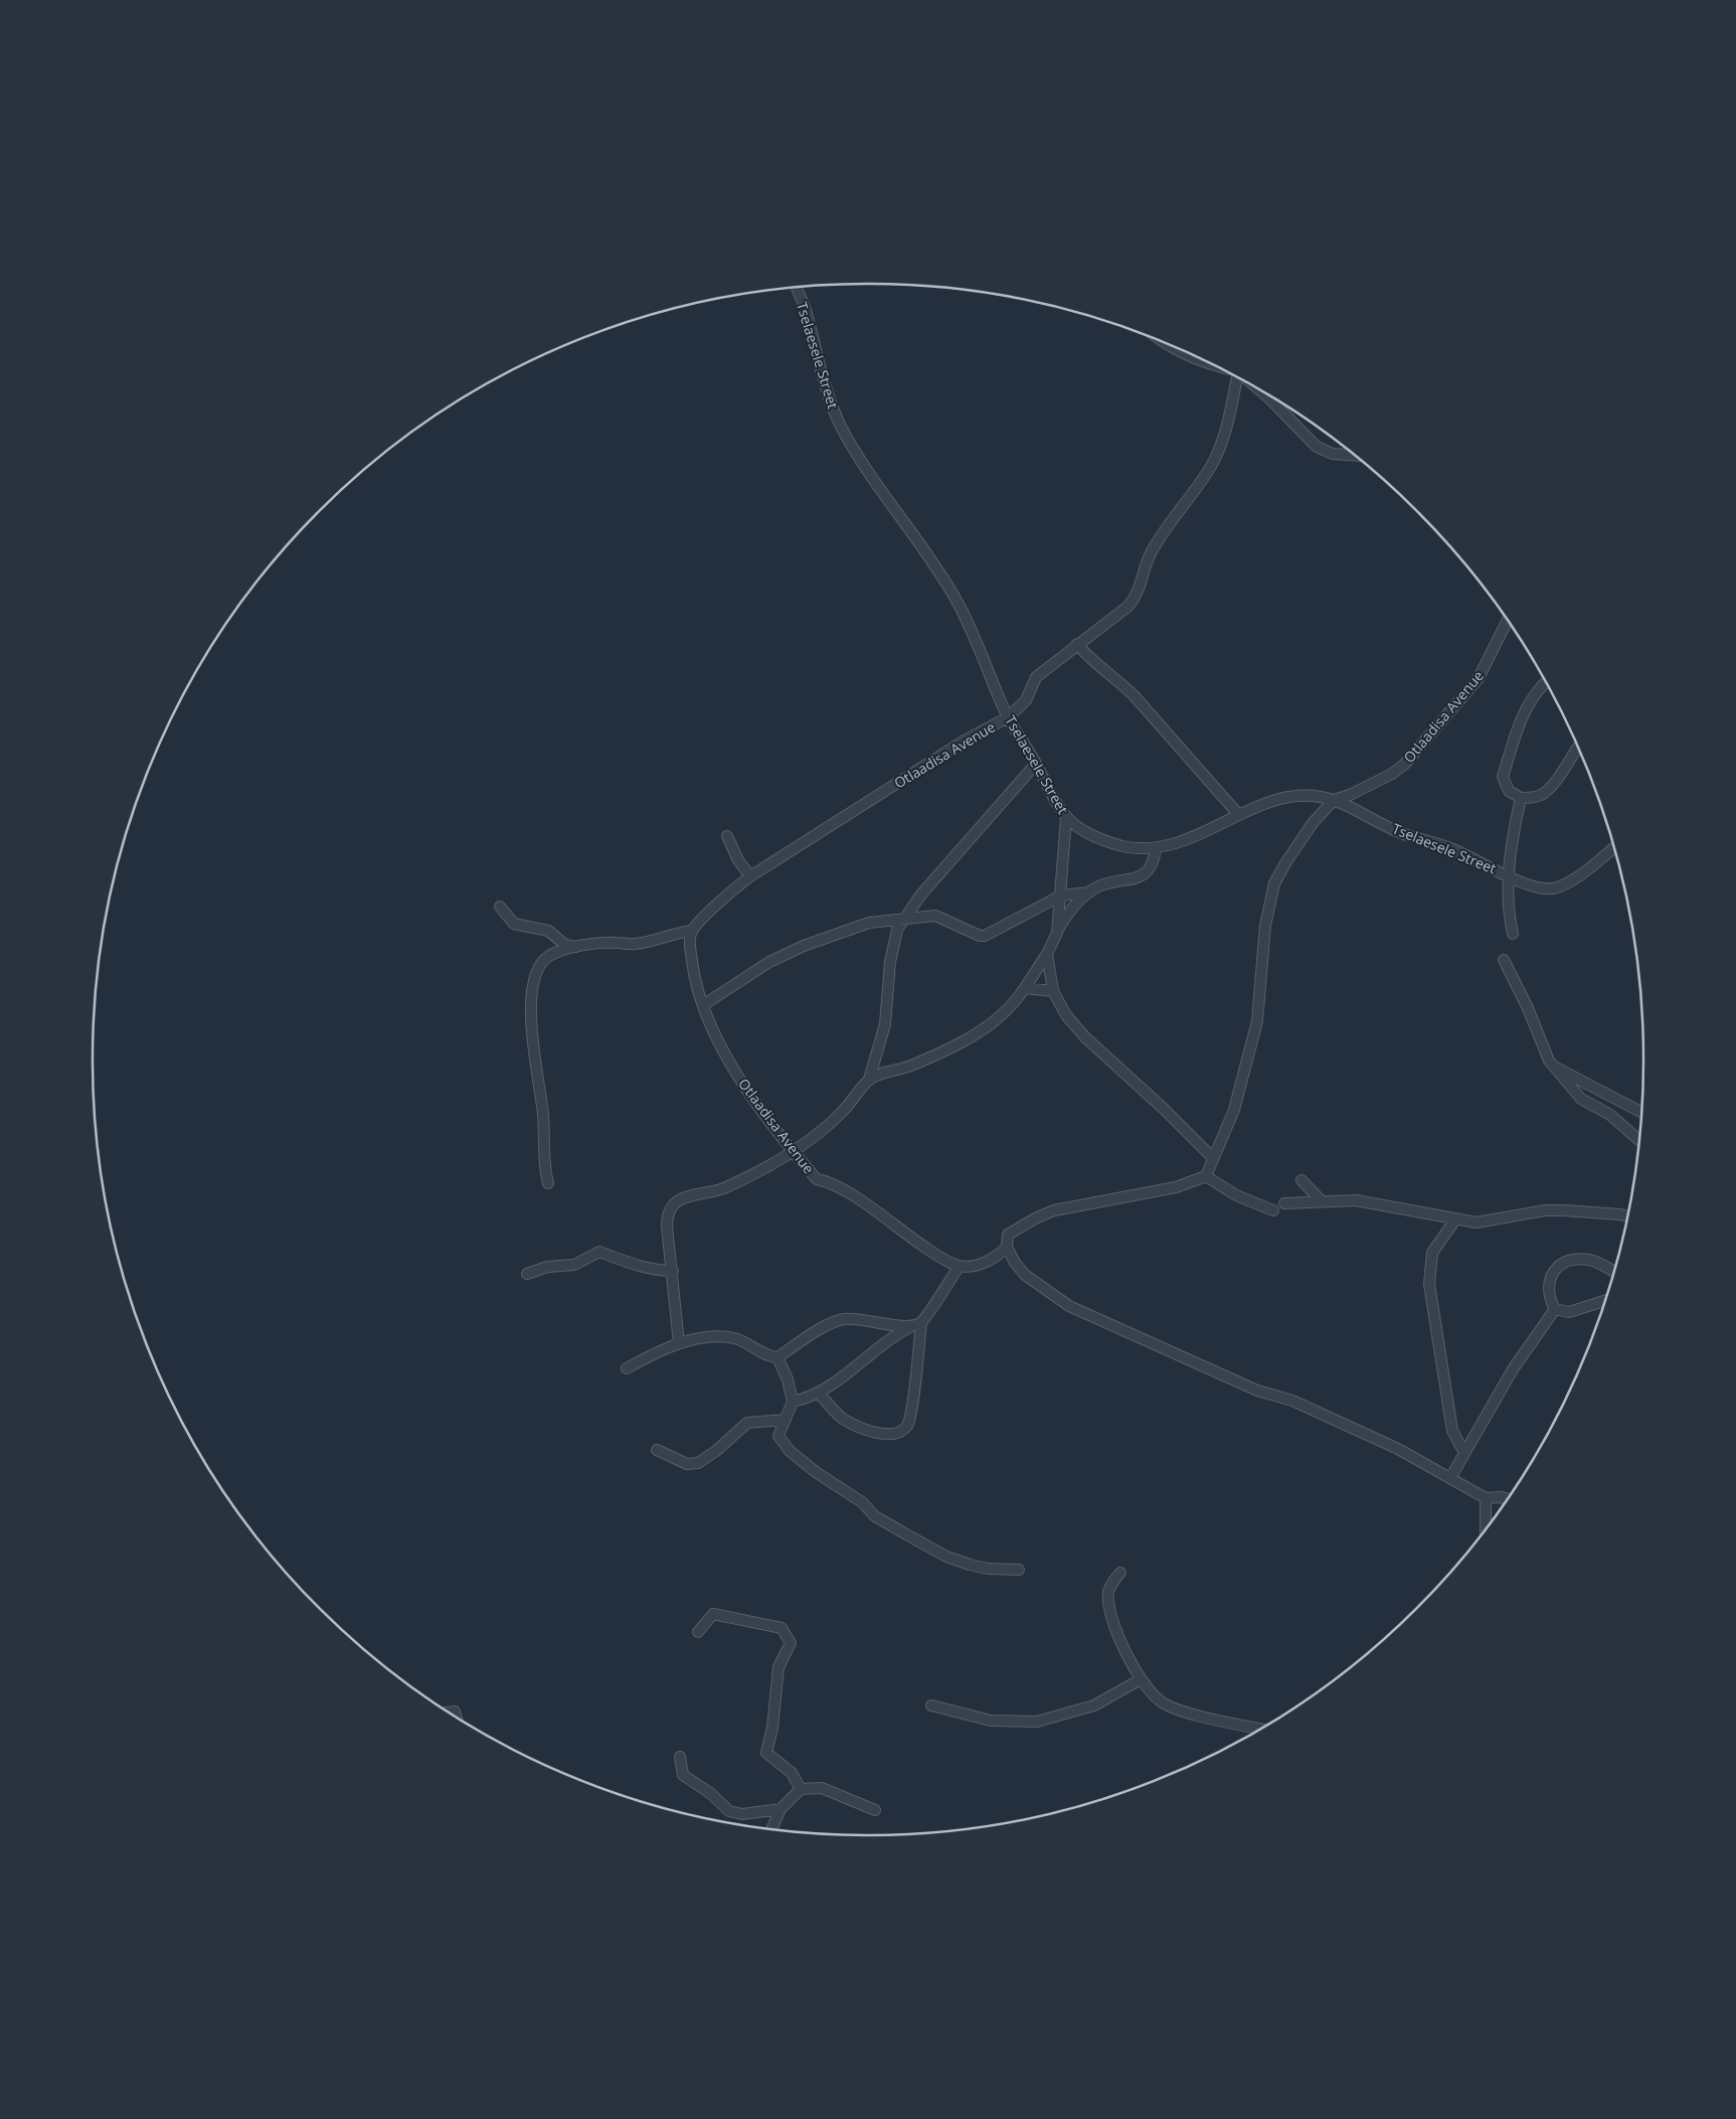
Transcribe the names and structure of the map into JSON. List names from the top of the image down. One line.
{"streets":{"street":["Tselaesele Street","Otlaadisa Avenue"]},"crossings":[["Tselaesele Street","Otlaadisa Avenue"]]}
